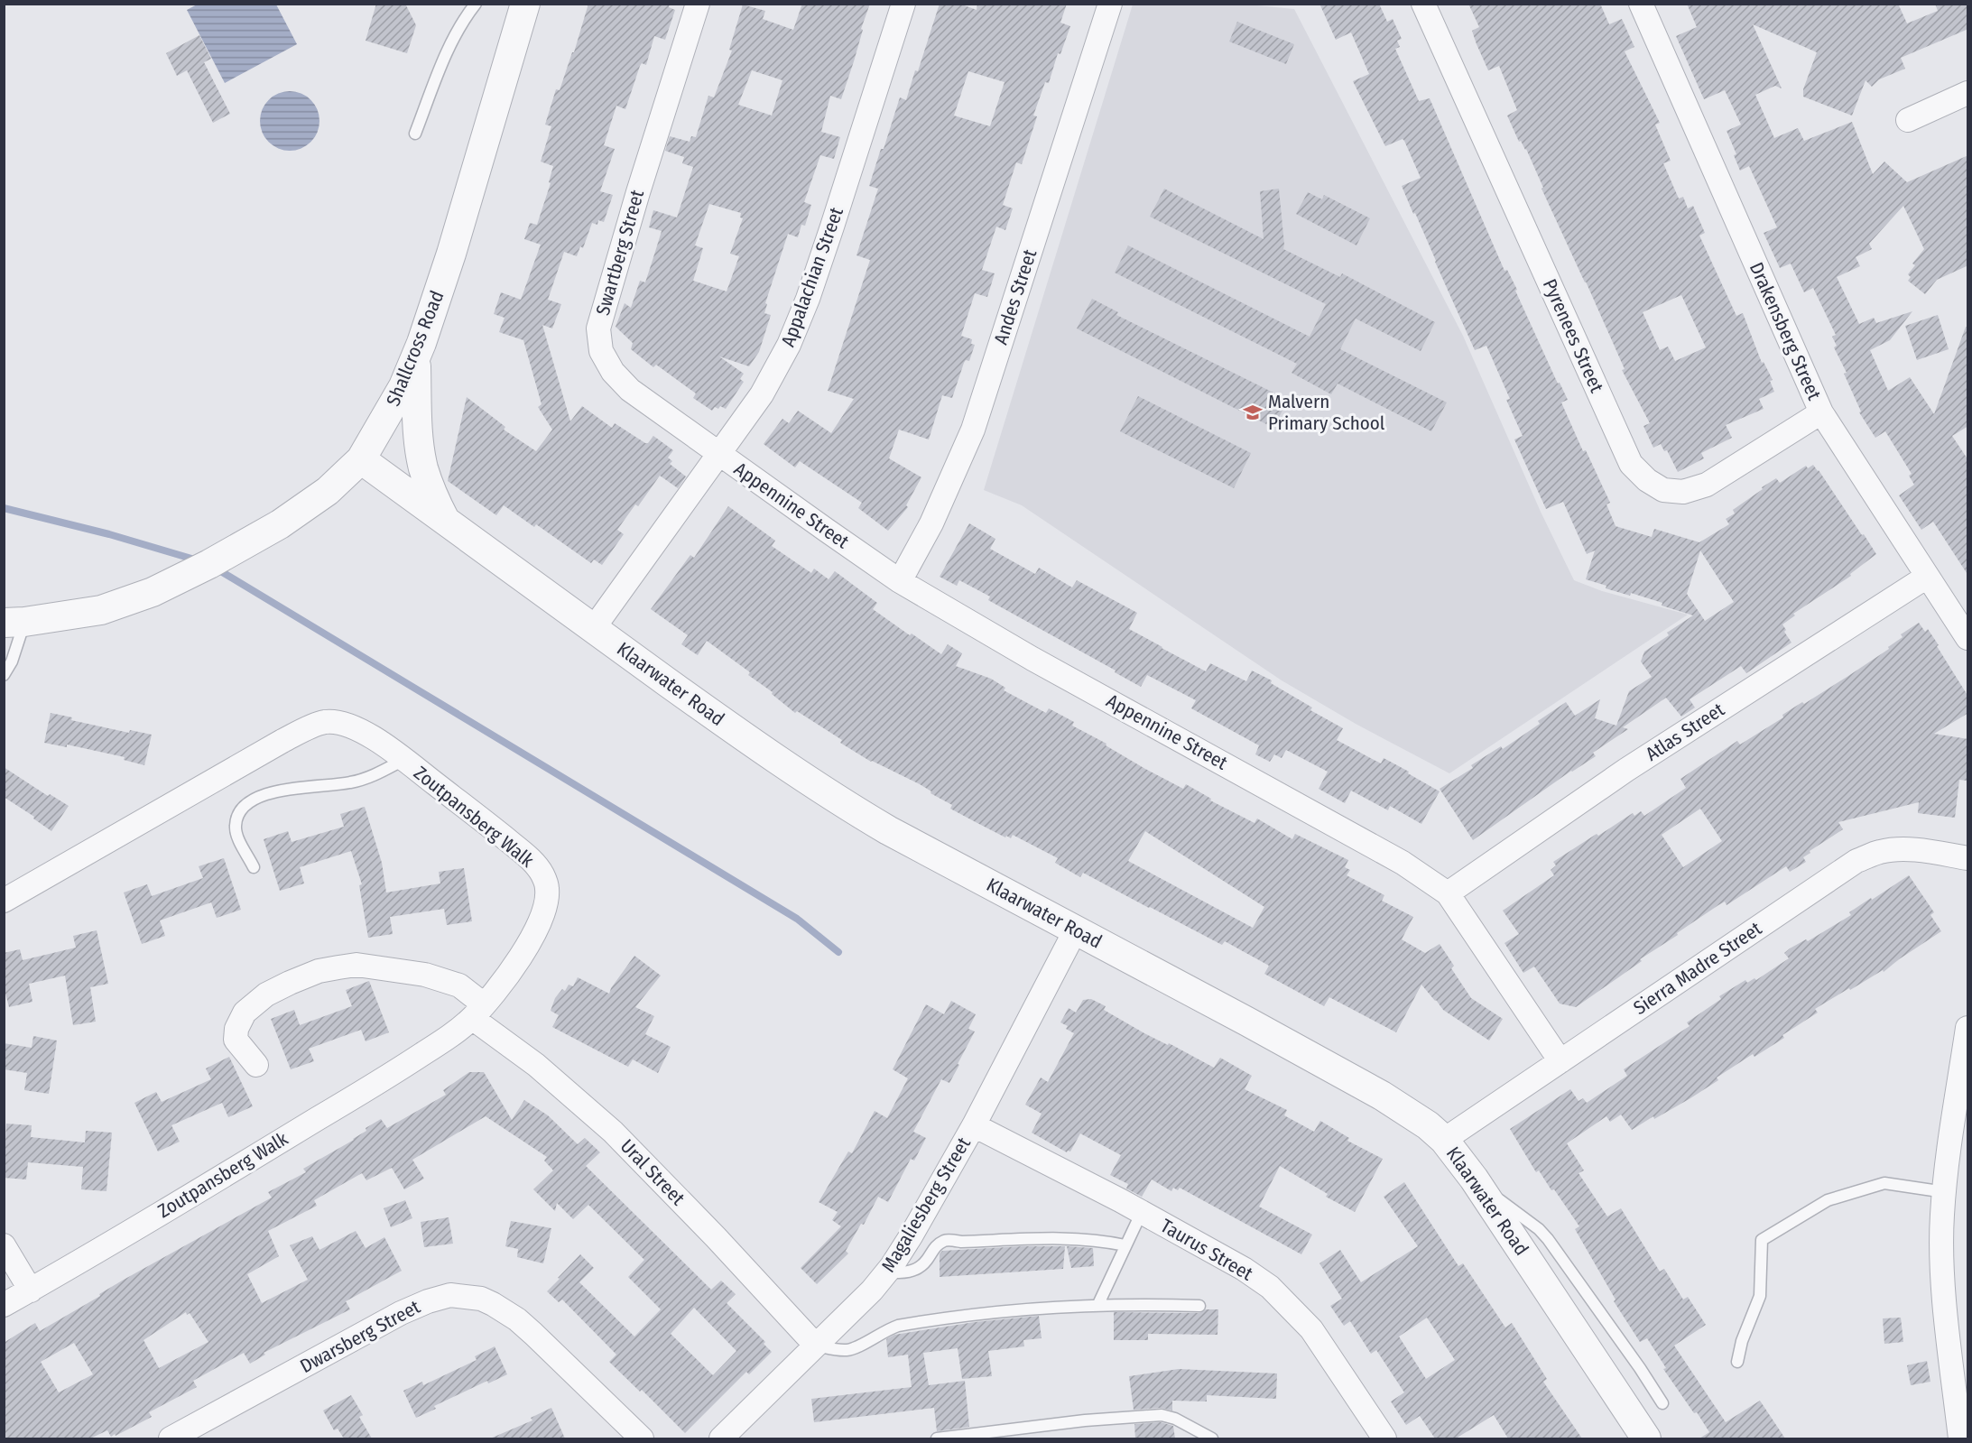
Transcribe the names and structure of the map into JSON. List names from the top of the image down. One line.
{"streets":{"street":["Swartberg Street","Appalachian Street","Andes Street","Drakensberg Street","Pyrenees Street","Shallcross Road","Appennine Street","Klaarwater Road","Atlas Street","Zoutpansberg Walk","Sierra Madre Street","Ural Street","Magaliesberg Street","Taurus Street","Dwarsberg Street"]},"crossings":[["Swartberg Street","Appalachian Street"],["Swartberg Street","Appennine Street"],["Appalachian Street","Appennine Street"],["Appalachian Street","Klaarwater Road"],["Andes Street","Appennine Street"],["Drakensberg Street","Pyrenees Street"],["Drakensberg Street","Atlas Street"],["Shallcross Road","Klaarwater Road"],["Appennine Street","Atlas Street"],["Appennine Street","Sierra Madre Street"],["Klaarwater Road","Sierra Madre Street"],["Klaarwater Road","Magaliesberg Street"],["Zoutpansberg Walk","Ural Street"],["Ural Street","Magaliesberg Street"],["Magaliesberg Street","Taurus Street"]],"places":{"school or university":["Malvern Primary School"]}}
